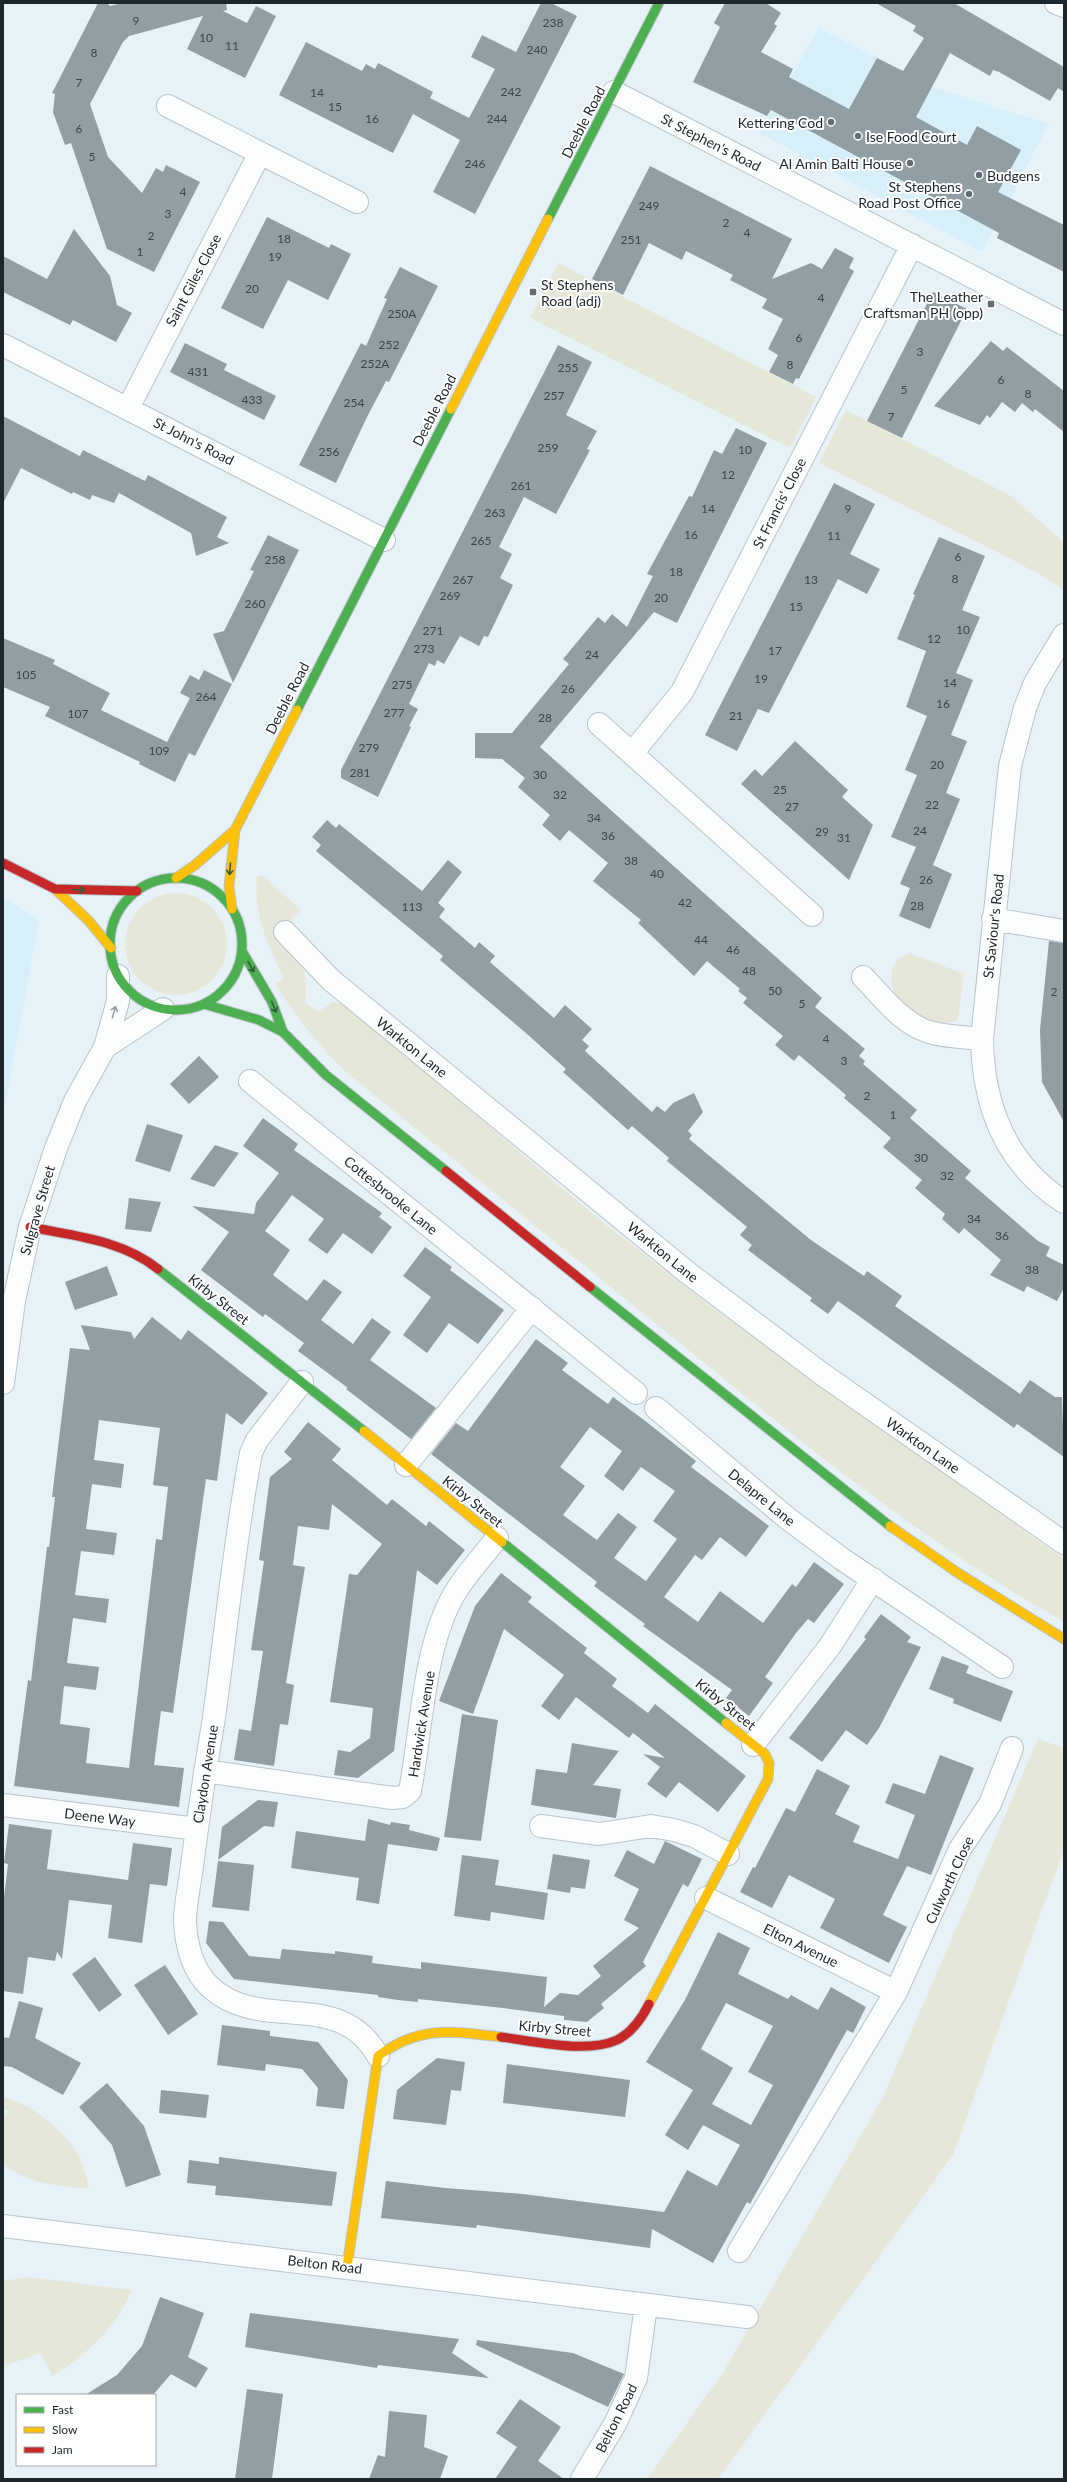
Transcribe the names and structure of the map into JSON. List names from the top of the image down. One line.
{"streets":{"street":["Deeble Road","St Stephen's Road","Saint Giles Close","St John's Road","St Francis' Close","St Saviour's Road","Warkton Lane","Cottesbrooke Lane","Sulgrave Street","Kirby Street","Delapre Lane","Hardwick Avenue","Claydon Avenue","Deene Way","Culworth Close","Elton Avenue","Belton Road"]},"crossings":[["Deeble Road","St Stephen's Road"],["Deeble Road","St John's Road"],["Deeble Road","Sulgrave Street"],["St Stephen's Road","St Francis' Close"],["Saint Giles Close","St John's Road"],["Sulgrave Street","Kirby Street"],["Kirby Street","Hardwick Avenue"],["Kirby Street","Claydon Avenue"],["Kirby Street","Elton Avenue"],["Hardwick Avenue","Claydon Avenue"],["Claydon Avenue","Deene Way"],["Culworth Close","Elton Avenue"]],"places":{"other":["Kettering Cod","Ise Food Court","Al Amin Balti House","Budgens","St Stephens Road Post Office"],"transit":["St Stephens Road (adj)","The Leather Craftsman PH (opp)"]},"house_numbers":["9","238","10","11","240","8","7","242","14","15","16","244","6","5","246","4","249","3","2","4","2","18","251","1","19","20","4","250A","6","252","3","252A","8","255","431","6","5","8","257","433","254","7","259","10","256","12","261","14","9","263","16","11","265","6","258","18","8","267","13","269","20","260","15","10","271","12","273","17","24","105","19","14","275","26","264","16","277","107","21","28","279","109","20","281","30","25","32","22","27","34","24","29","36","31","38","40","26","42","28","113","44","46","48","50","2","5","4","3","2","1","30","32","34","36","38"],"legend":["Fast","Slow","Jam"]}
